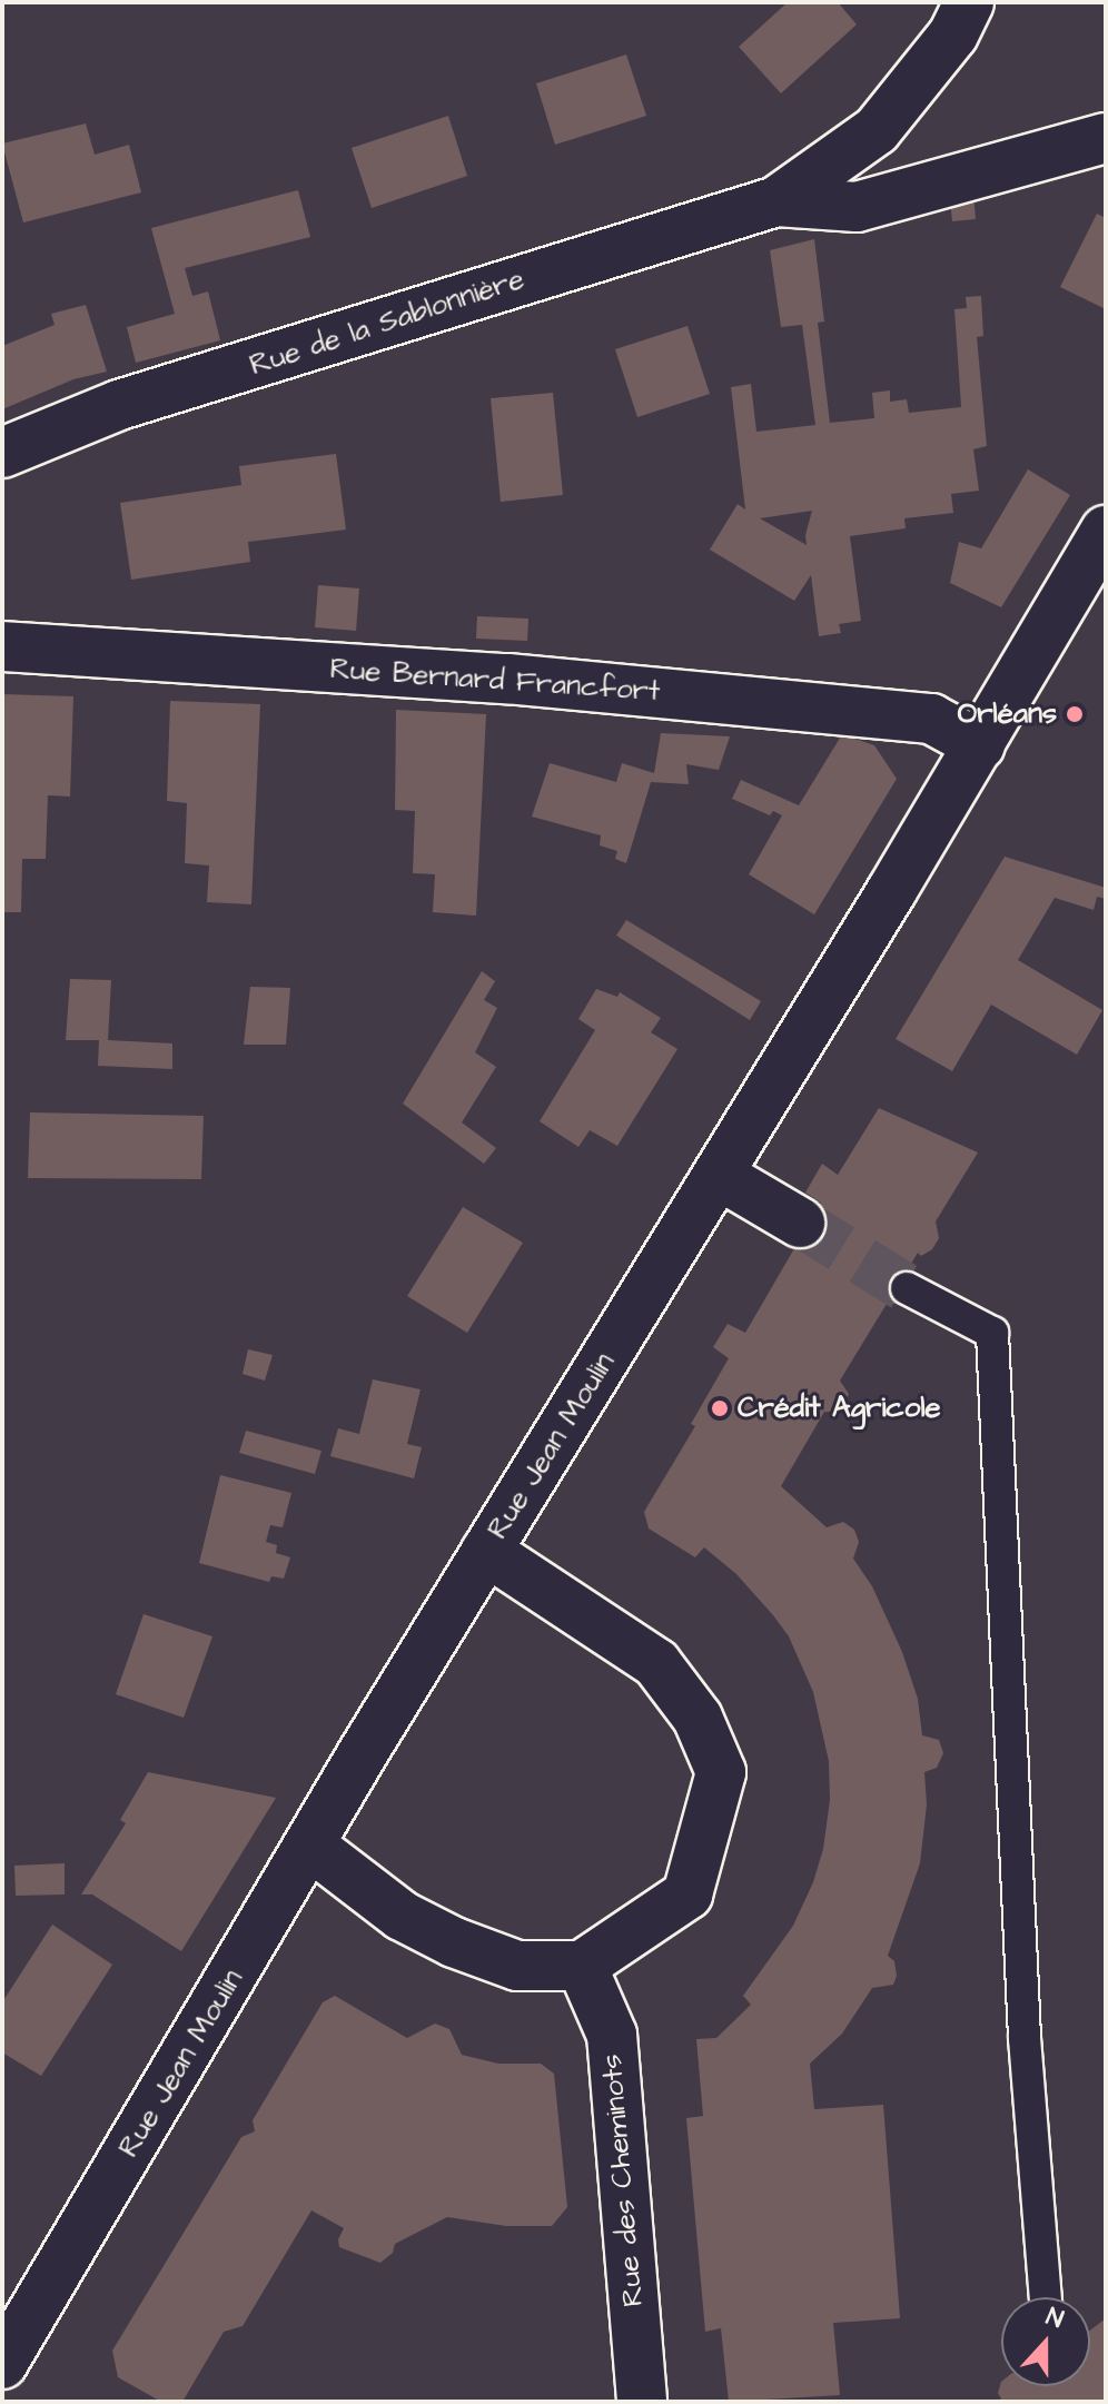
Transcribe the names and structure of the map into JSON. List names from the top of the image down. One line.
{"streets":{"street":["Rue de la Sablonnière","Rue Bernard Francfort","Rue Jean Moulin","Rue des Cheminots"]},"crossings":[["Rue Bernard Francfort","Rue Jean Moulin"]],"places":["Orléans","Crédit Agricole"],"north":"top"}
